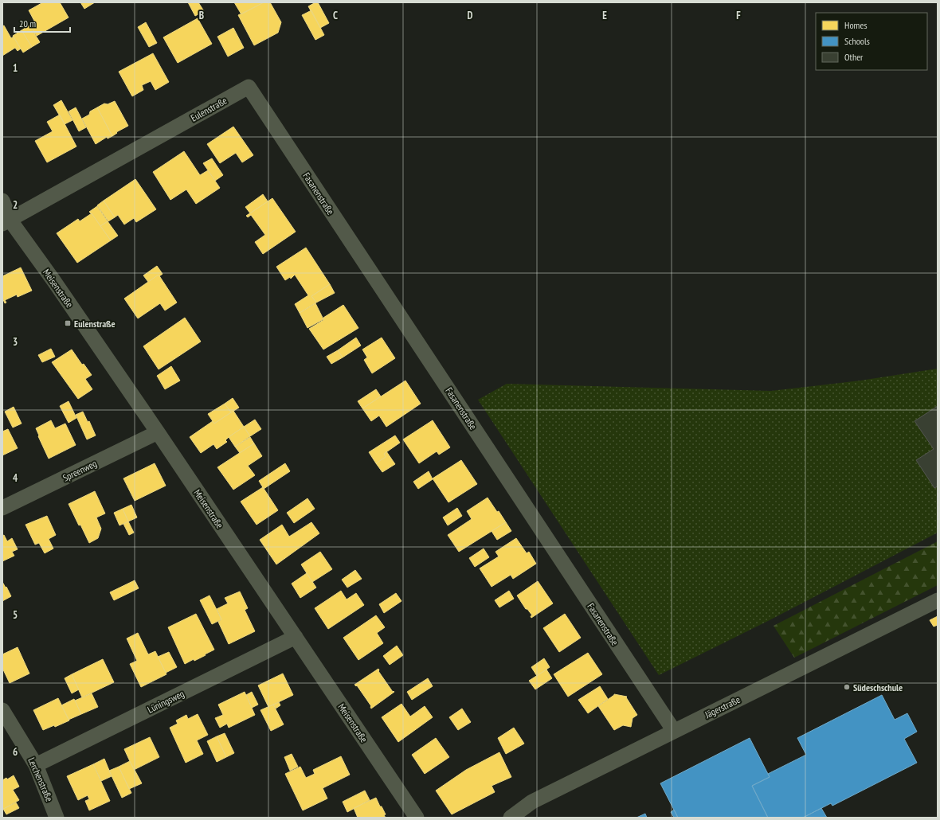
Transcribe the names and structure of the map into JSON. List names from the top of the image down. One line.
{"streets":{"street":["Eulenstraße","Fasanenstraße","Meisenstraße","Spreenweg","Lüningsweg","Jägerstraße","Lerchenstraße"]},"crossings":[["Eulenstraße","Fasanenstraße"],["Eulenstraße","Meisenstraße"],["Fasanenstraße","Jägerstraße"],["Meisenstraße","Spreenweg"],["Meisenstraße","Lüningsweg"],["Lüningsweg","Lerchenstraße"]],"places":{"transit":["Eulenstraße"],"other":["Südeschschule"]},"legend":["Homes","Schools","Other"],"scale_bar":"20 m","grid":{"columns":["B","C","D","E","F"],"rows":["1","2","3","4","5","6"]}}
